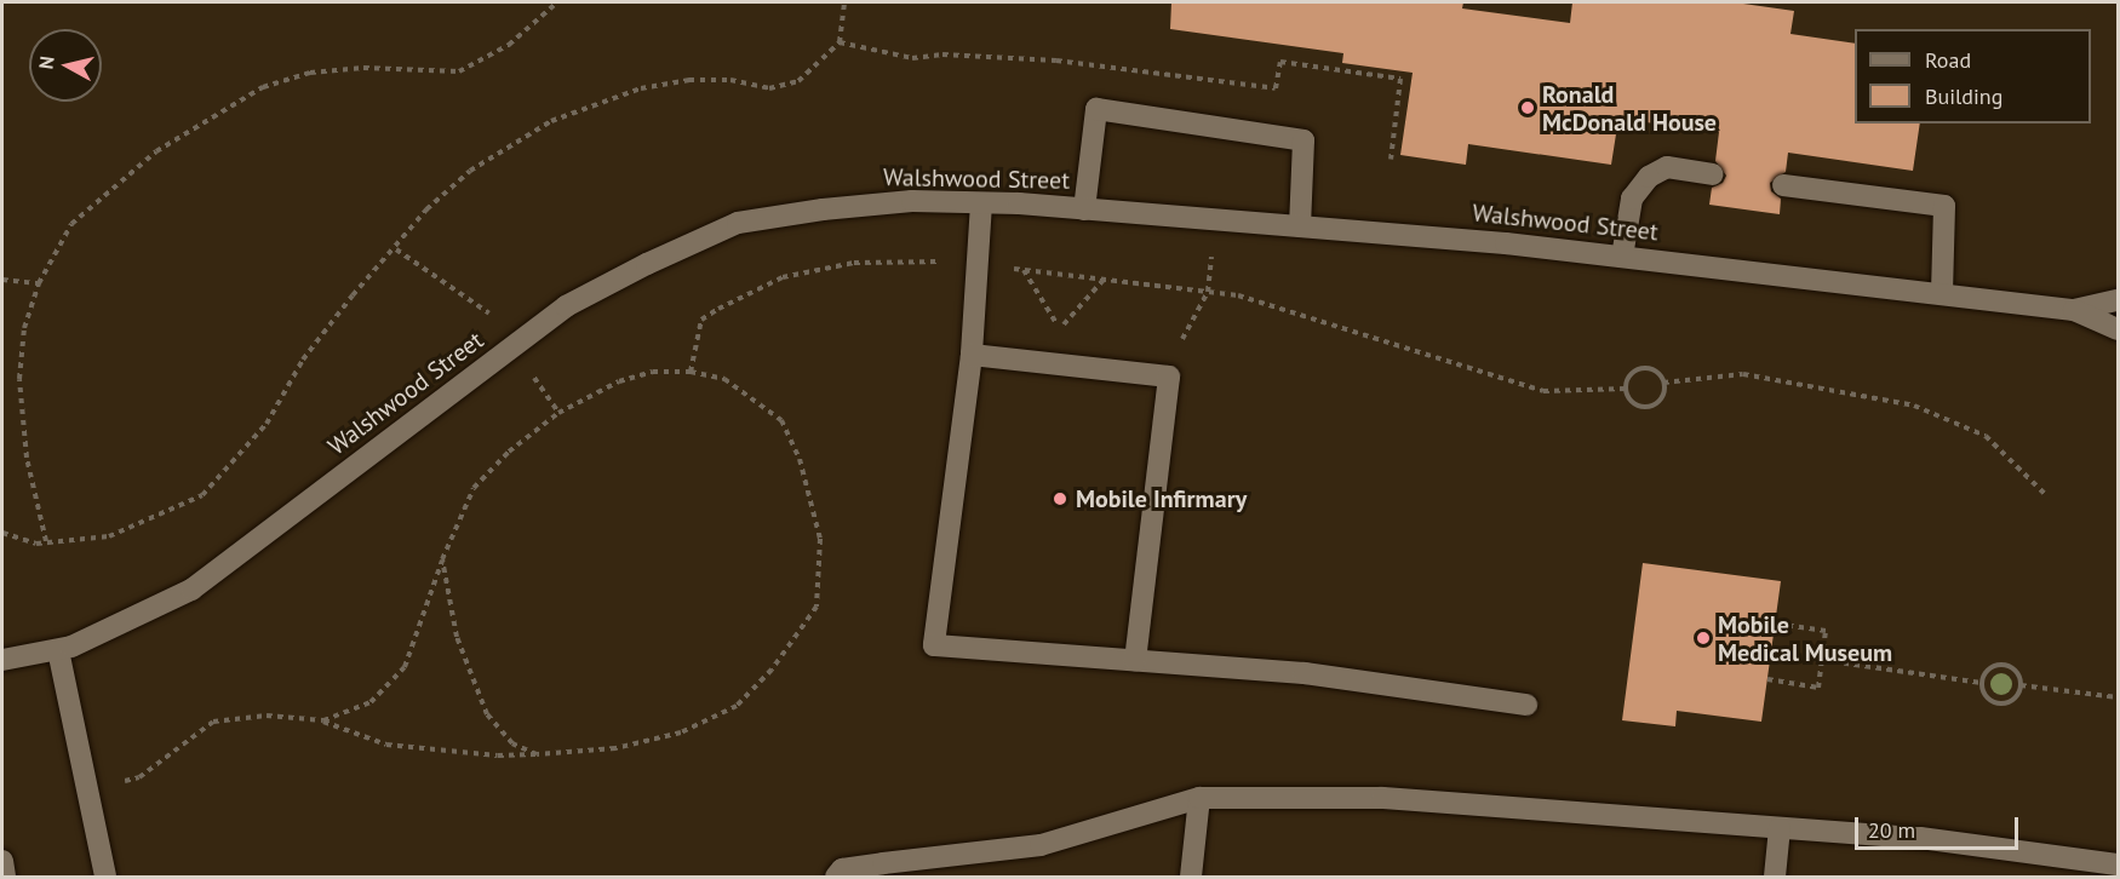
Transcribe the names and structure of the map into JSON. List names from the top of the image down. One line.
{"streets":{"street":["Walshwood Street"]},"places":["Ronald McDonald House","Mobile Infirmary","Mobile Medical Museum"],"legend":["Road","Building"],"scale_bar":"20 m","north":"left"}
